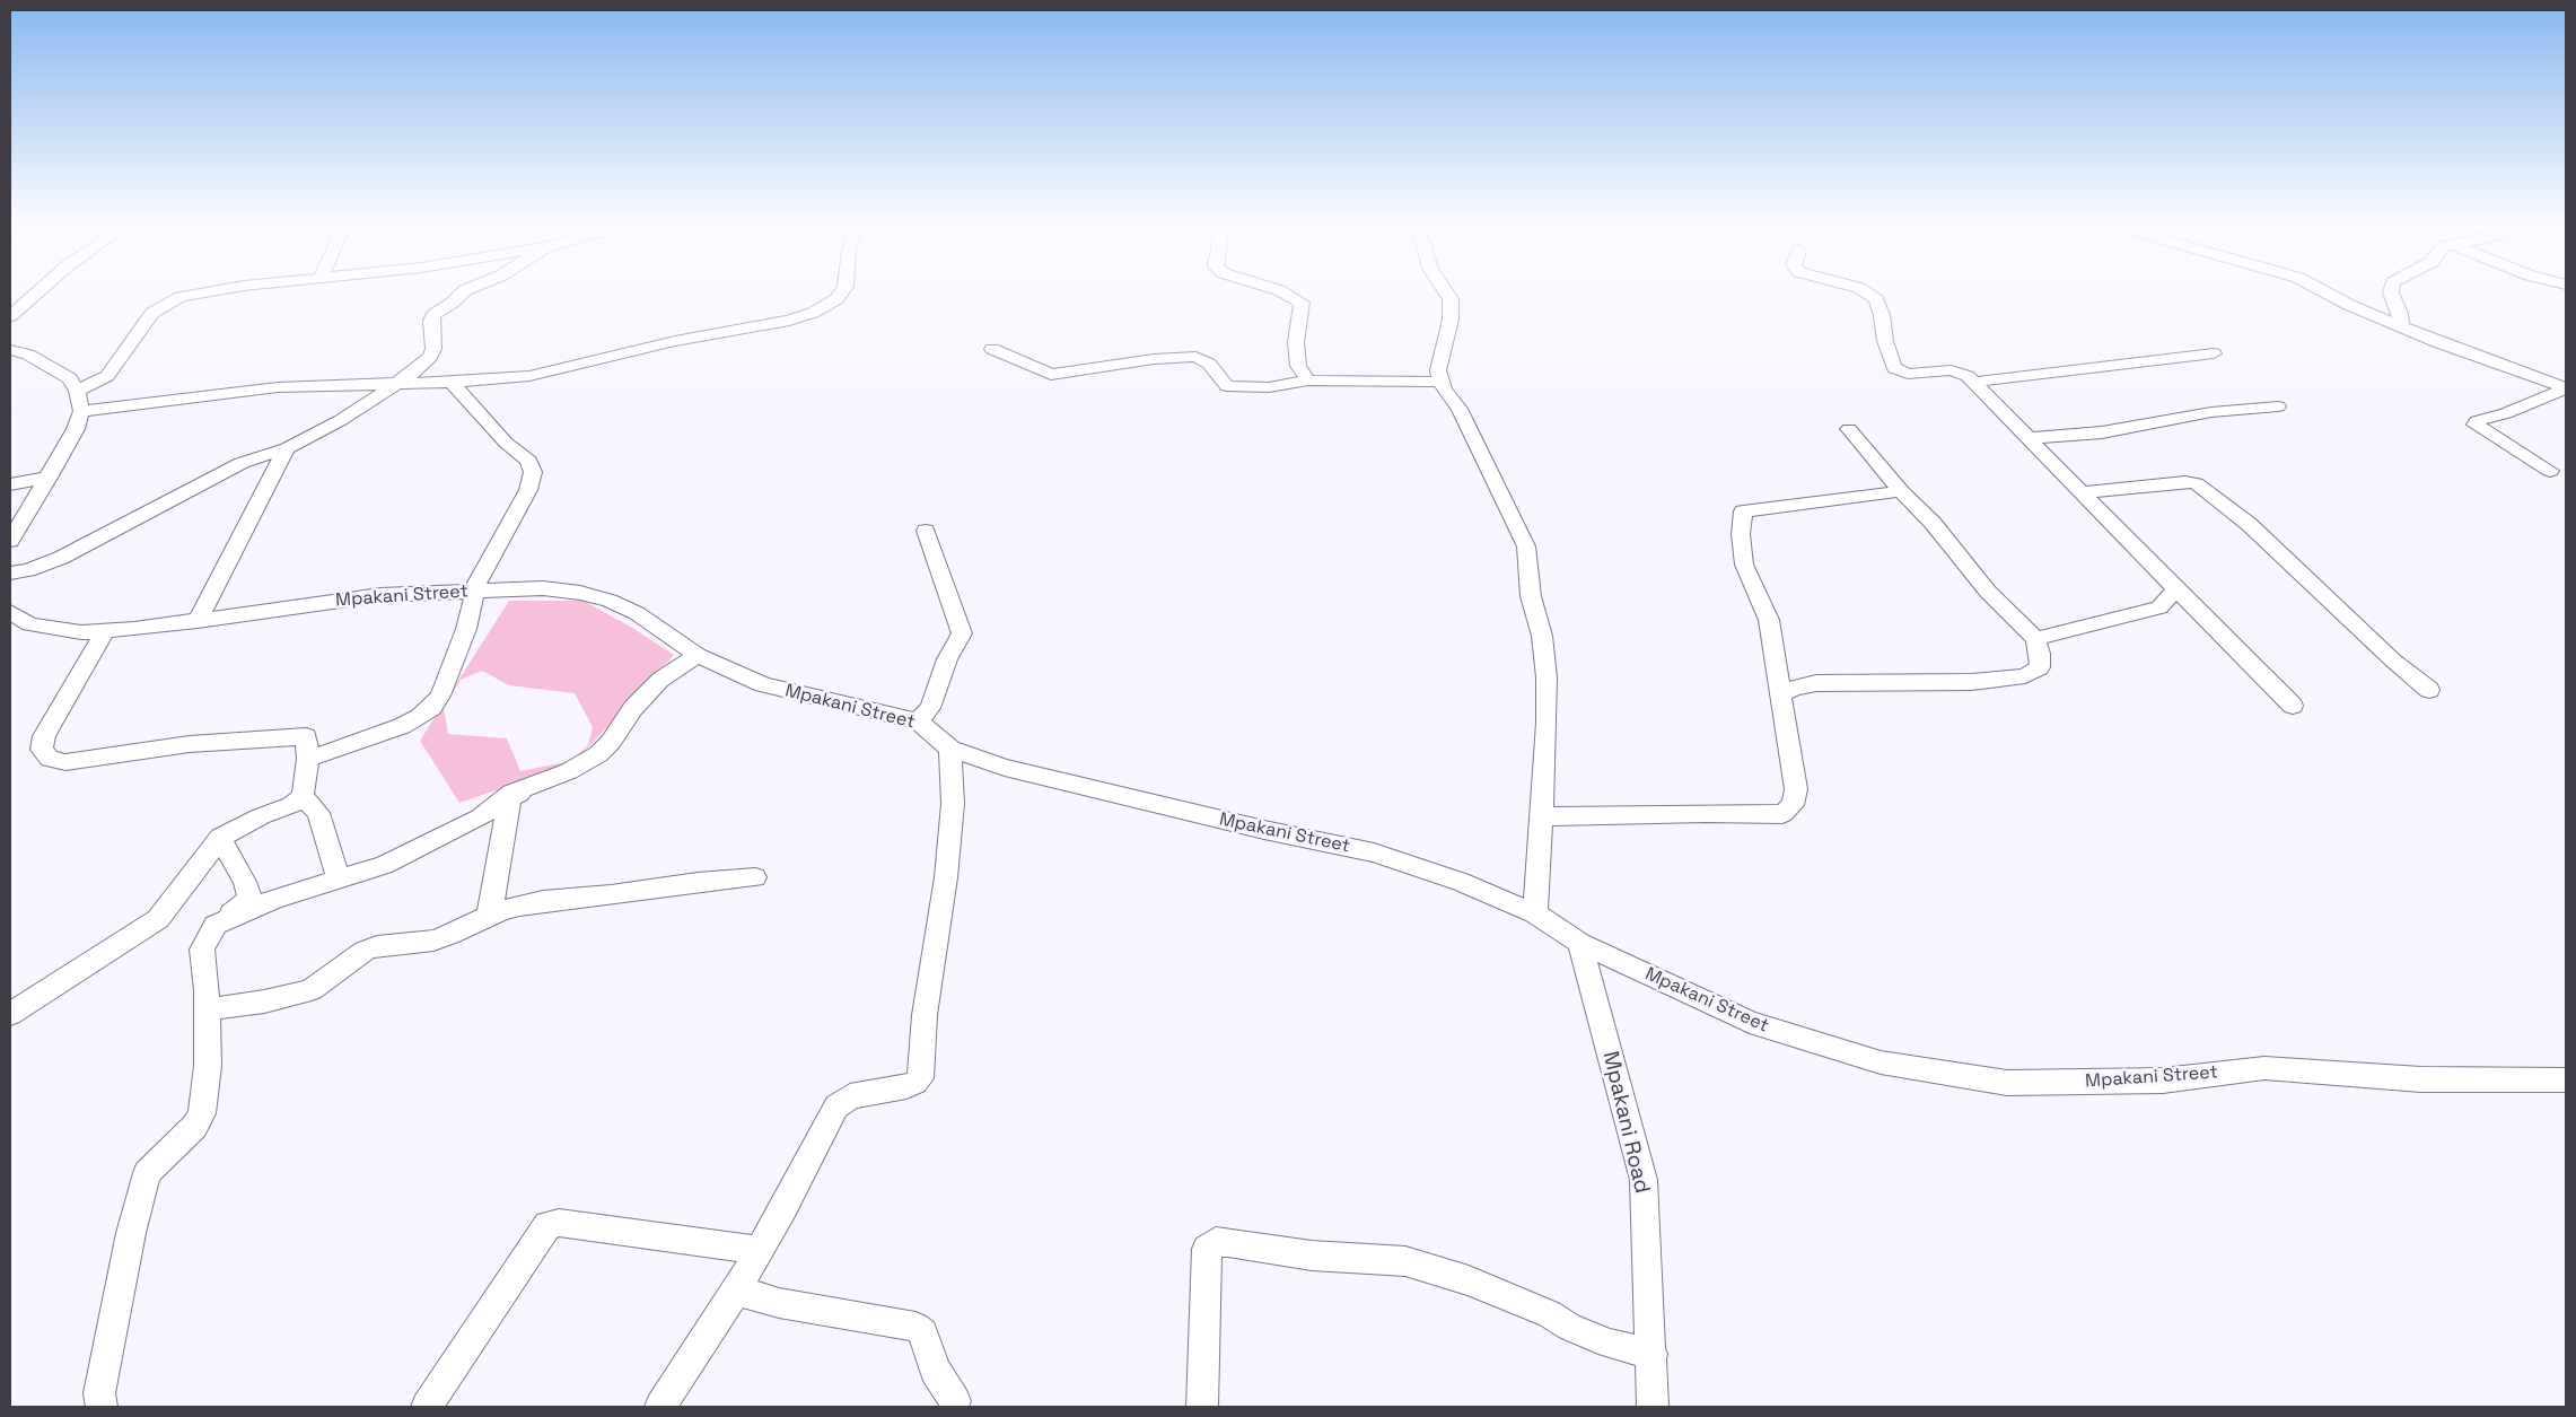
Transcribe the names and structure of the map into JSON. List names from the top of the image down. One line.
{"streets":{"street":["Mpakani Street","Mpakani Road"]},"crossings":[["Mpakani Street","Mpakani Road"]]}
